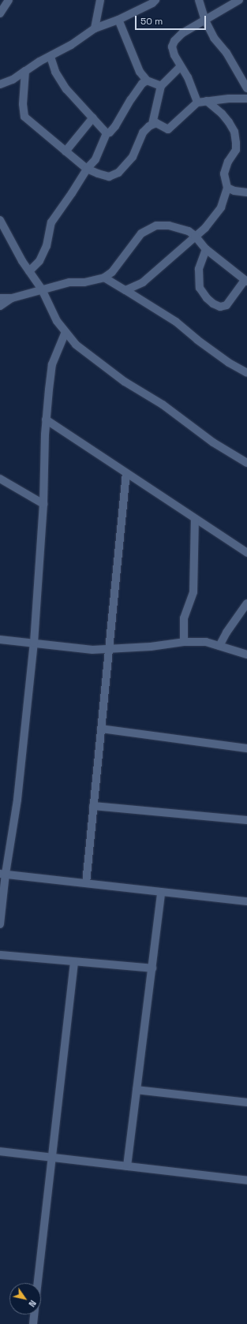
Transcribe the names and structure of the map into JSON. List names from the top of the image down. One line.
{"scale_bar":"50 m","north":"bottom right"}
